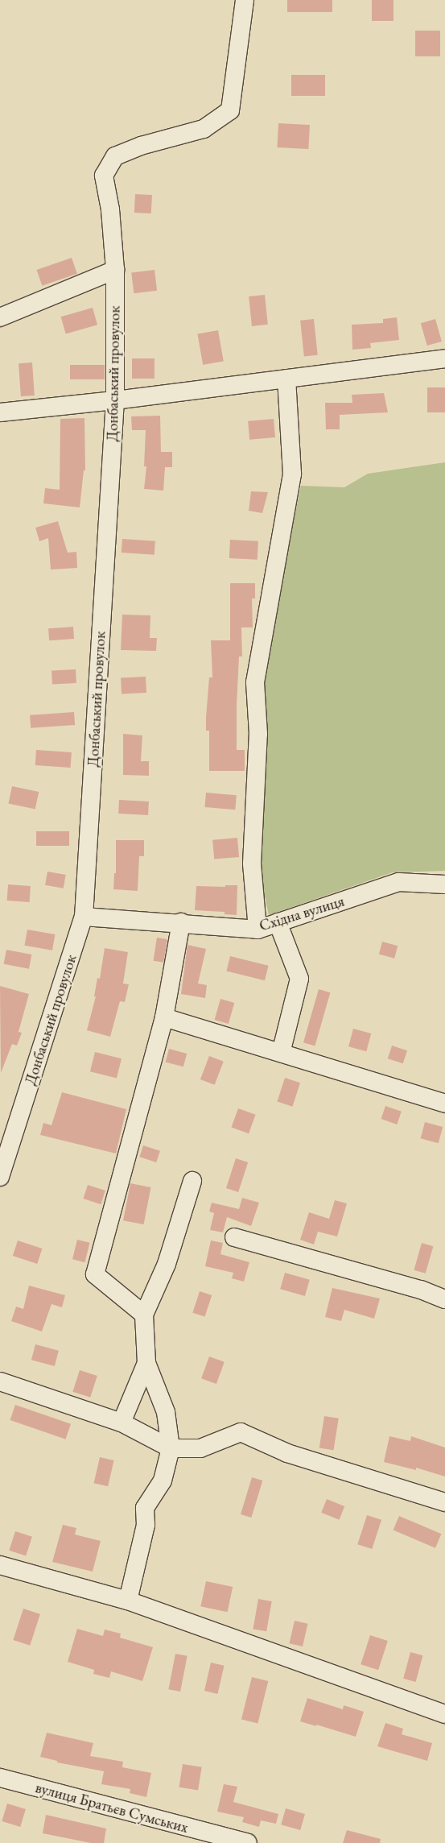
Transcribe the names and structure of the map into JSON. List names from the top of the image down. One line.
{"streets":{"street":["Донбаський провулок","Східна вулиця","вулиця Братьєв Сумських"]},"crossings":[["Донбаський провулок","Східна вулиця"]]}
